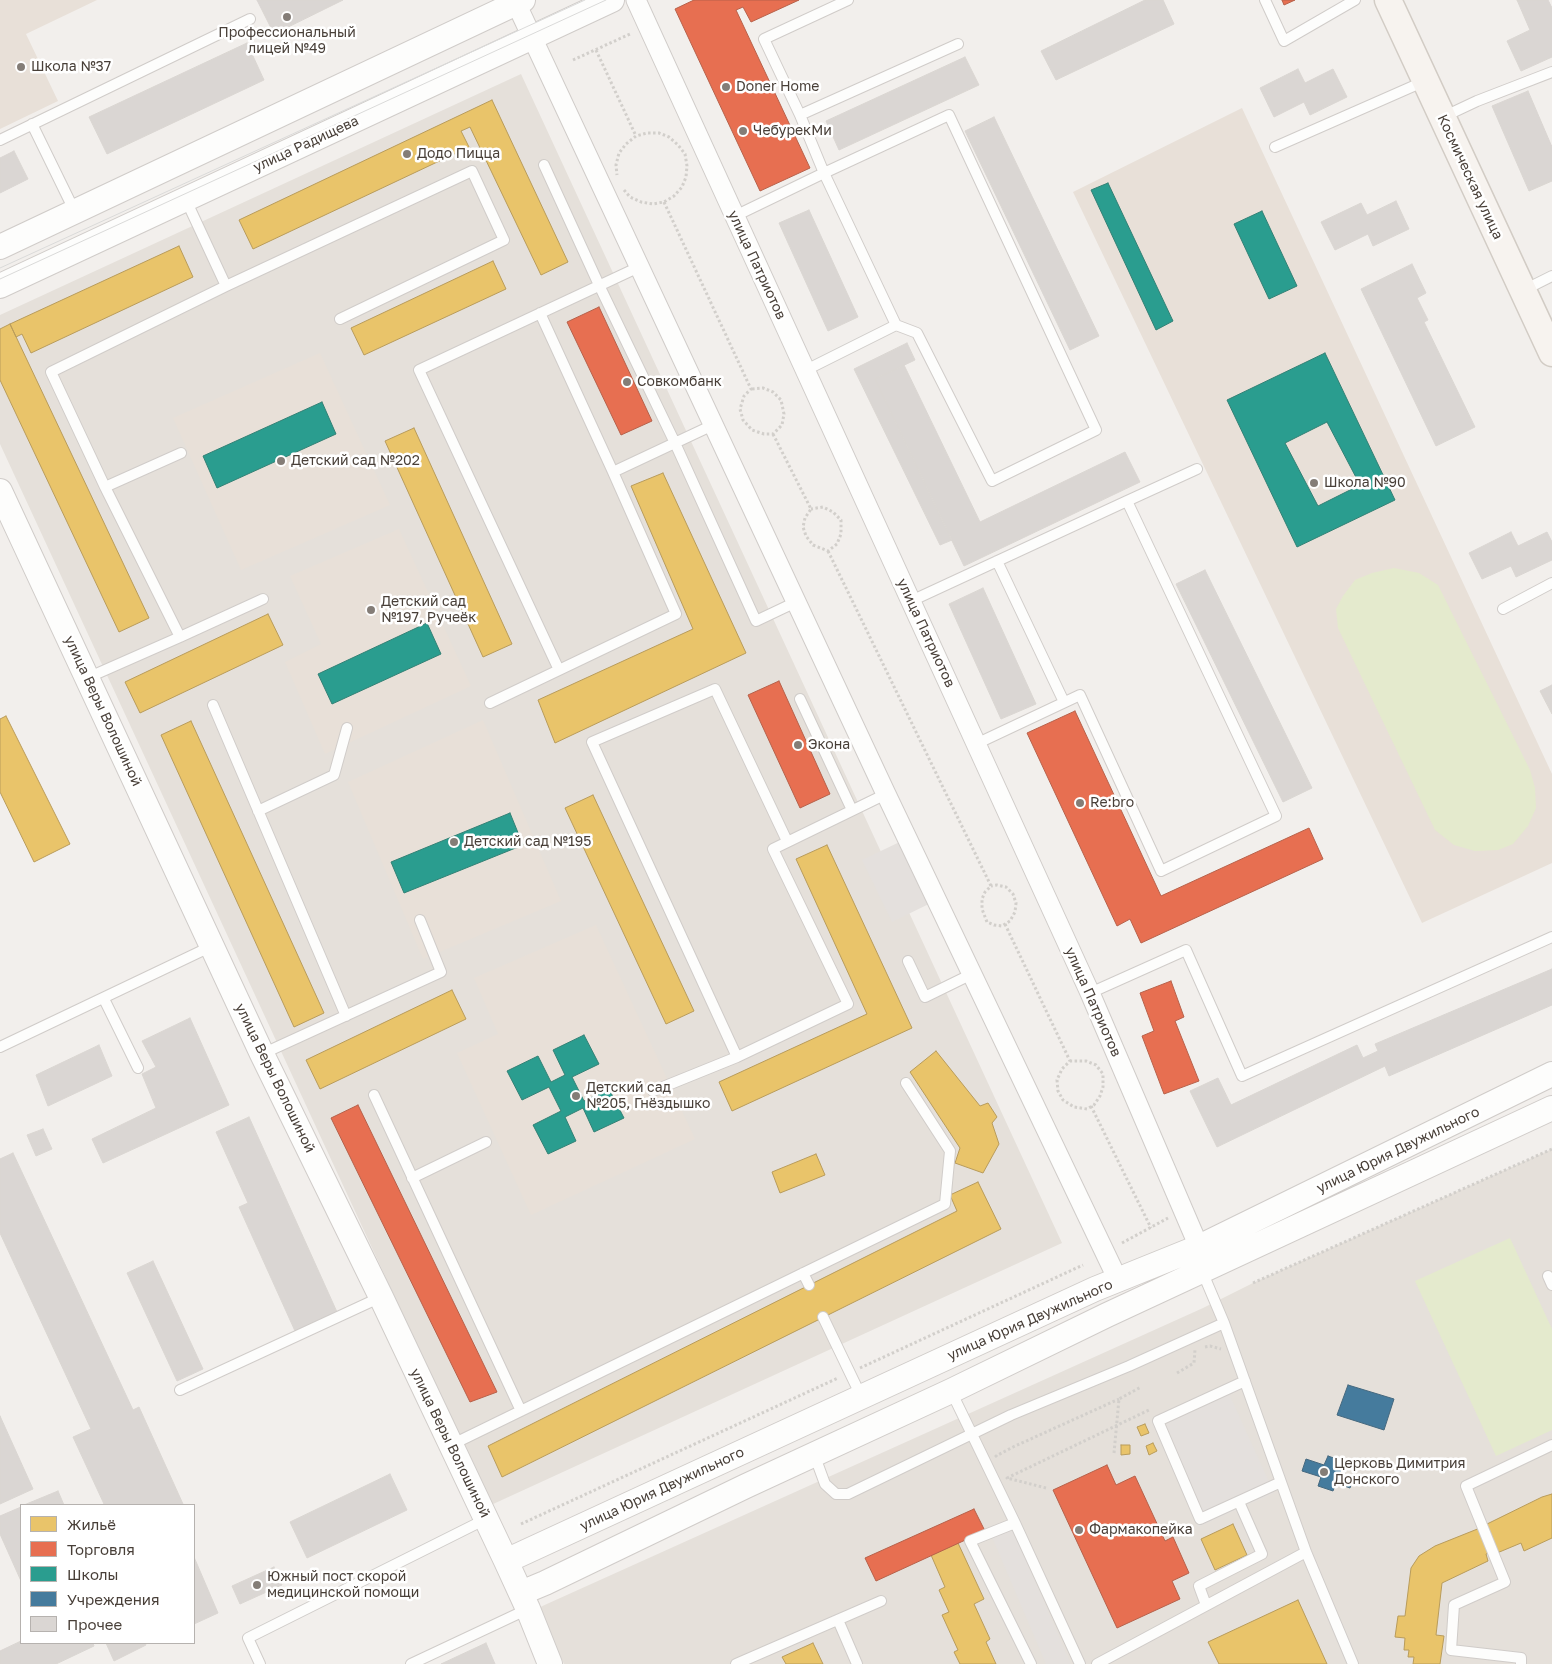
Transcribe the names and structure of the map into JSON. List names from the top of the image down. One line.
{"streets":{"main road":["Космическая улица"],"street":["улица Радищева","улица Патриотов","улица Веры Волошиной","улица Юрия Двужильного"]},"crossings":[["улица Патриотов","улица Юрия Двужильного"],["улица Веры Волошиной","улица Юрия Двужильного"]],"places":["Профессиональный лицей №49","Школа №37","Doner Home","ЧебурекМи","Додо Пицца","Совкомбанк","Детский сад №202","Школа №90","Детский сад №197, Ручеёк","Экона","Re:bro","Детский сад №195","Детский сад №205, Гнёздышко","Церковь Димитрия Донского","Фармакопейка","Южный пост скорой медицинской помощи"],"legend":["Жильё","Торговля","Школы","Учреждения","Прочее"]}
